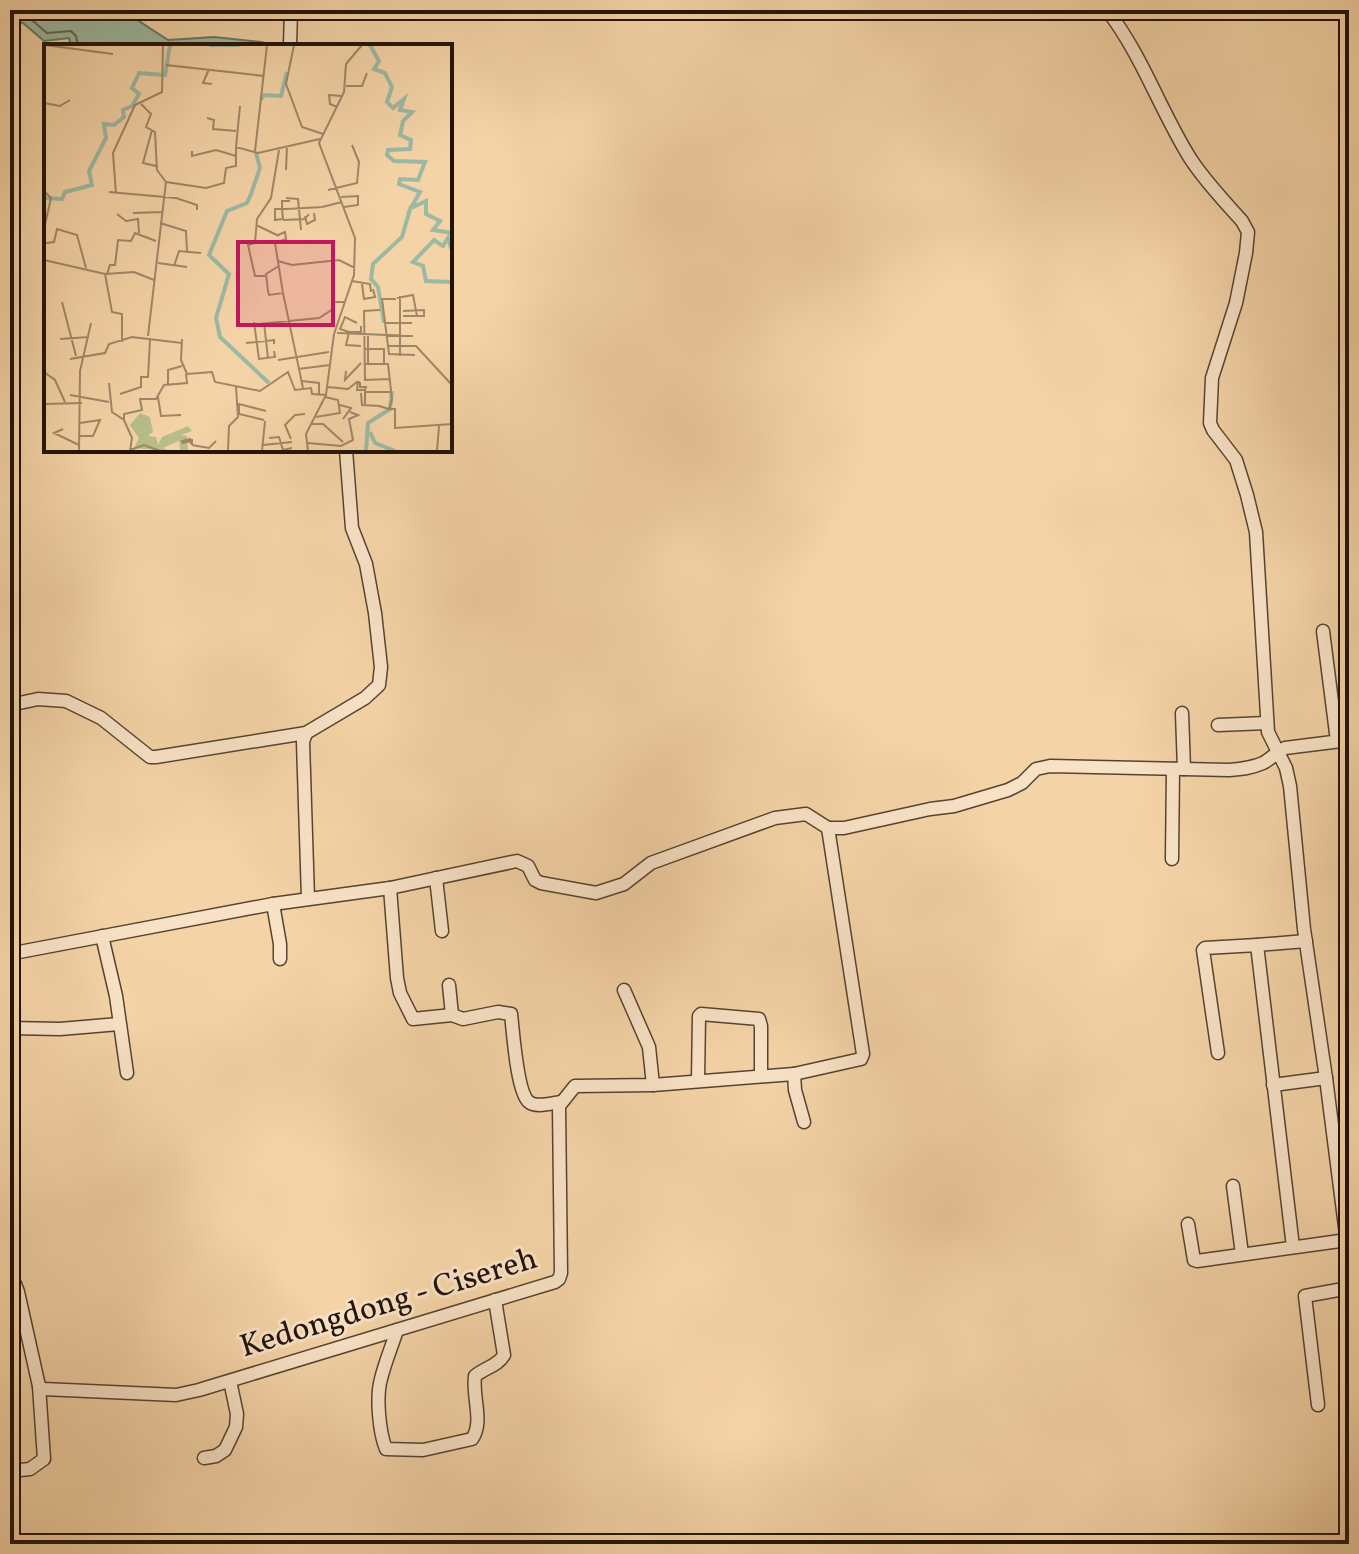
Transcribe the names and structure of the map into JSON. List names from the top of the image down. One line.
{"streets":{"street":["Kedongdong - Cisereh"]}}
